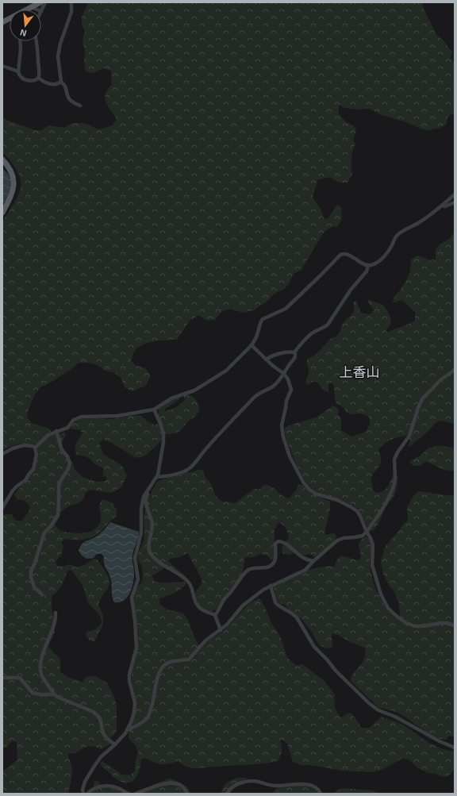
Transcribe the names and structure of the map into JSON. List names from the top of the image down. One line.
{"districts":["上香山"],"north":"bottom"}
